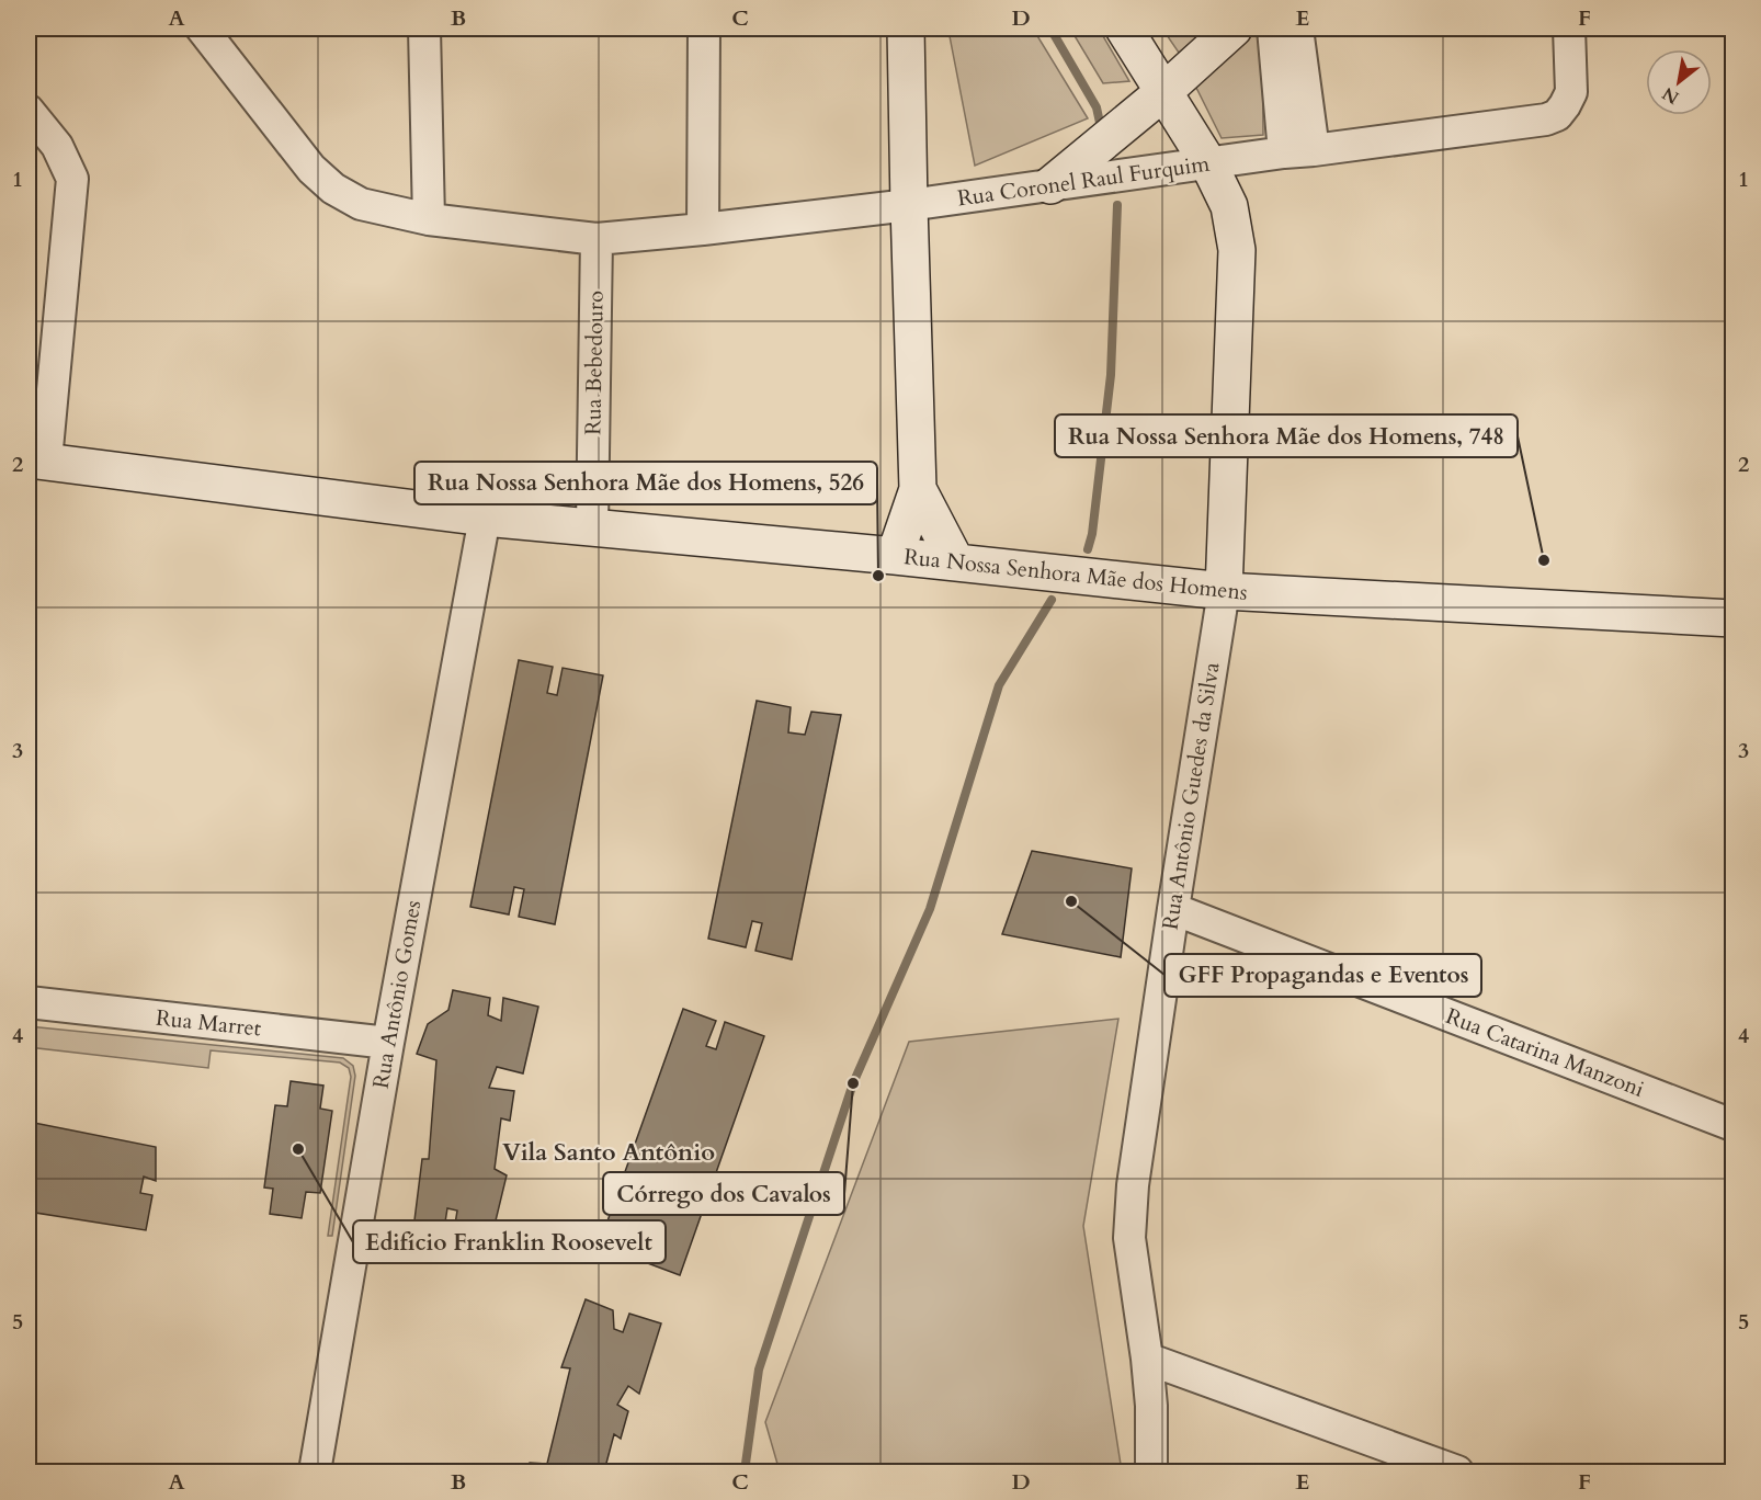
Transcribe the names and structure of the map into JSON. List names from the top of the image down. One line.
{"streets":{"street":["Rua Coronel Raul Furquim","Rua Bebedouro","Rua Nossa Senhora Mãe dos Homens","Rua Antônio Guedes da Silva","Rua Antônio Gomes","Rua Marret","Rua Catarina Manzoni"]},"crossings":[["Rua Coronel Raul Furquim","Rua Bebedouro"],["Rua Bebedouro","Rua Nossa Senhora Mãe dos Homens"],["Rua Nossa Senhora Mãe dos Homens","Rua Antônio Guedes da Silva"],["Rua Nossa Senhora Mãe dos Homens","Rua Antônio Gomes"],["Rua Antônio Guedes da Silva","Rua Catarina Manzoni"],["Rua Antônio Gomes","Rua Marret"]],"districts":["Vila Santo Antônio"],"places":["Rua Nossa Senhora Mãe dos Homens, 748","Rua Nossa Senhora Mãe dos Homens, 526","GFF Propagandas e Eventos","Córrego dos Cavalos","Edifício Franklin Roosevelt"],"north":"bottom left","grid":{"columns":["A","B","C","D","E","F"],"rows":["1","2","3","4","5"]}}
